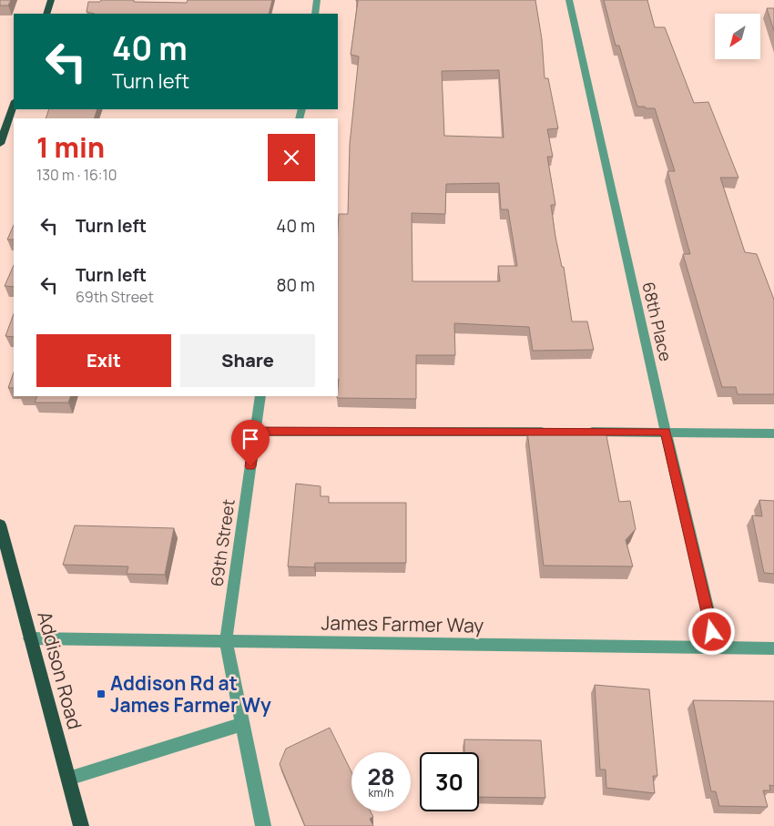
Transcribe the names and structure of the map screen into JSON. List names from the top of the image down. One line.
{"streets":{"main road":["Addison Road"],"street":["68th Place","69th Street","James Farmer Way"]},"crossings":[["68th Place","James Farmer Way"],["69th Street","James Farmer Way"],["James Farmer Way","Addison Road"]],"places":{"transit":["Addison Rd at James Farmer Wy"]},"north":"bottom left","page":{"turn":["40 m","Turn left"],"heading":["1 min","130 m · 16:10"],"list":[{"name":"Turn left","value":"40 m"},{"name":"Turn left","note":"69th Street","value":"80 m"}],"buttons":["Exit","Share"],"speed":"28 km/h","limit":"30"}}
